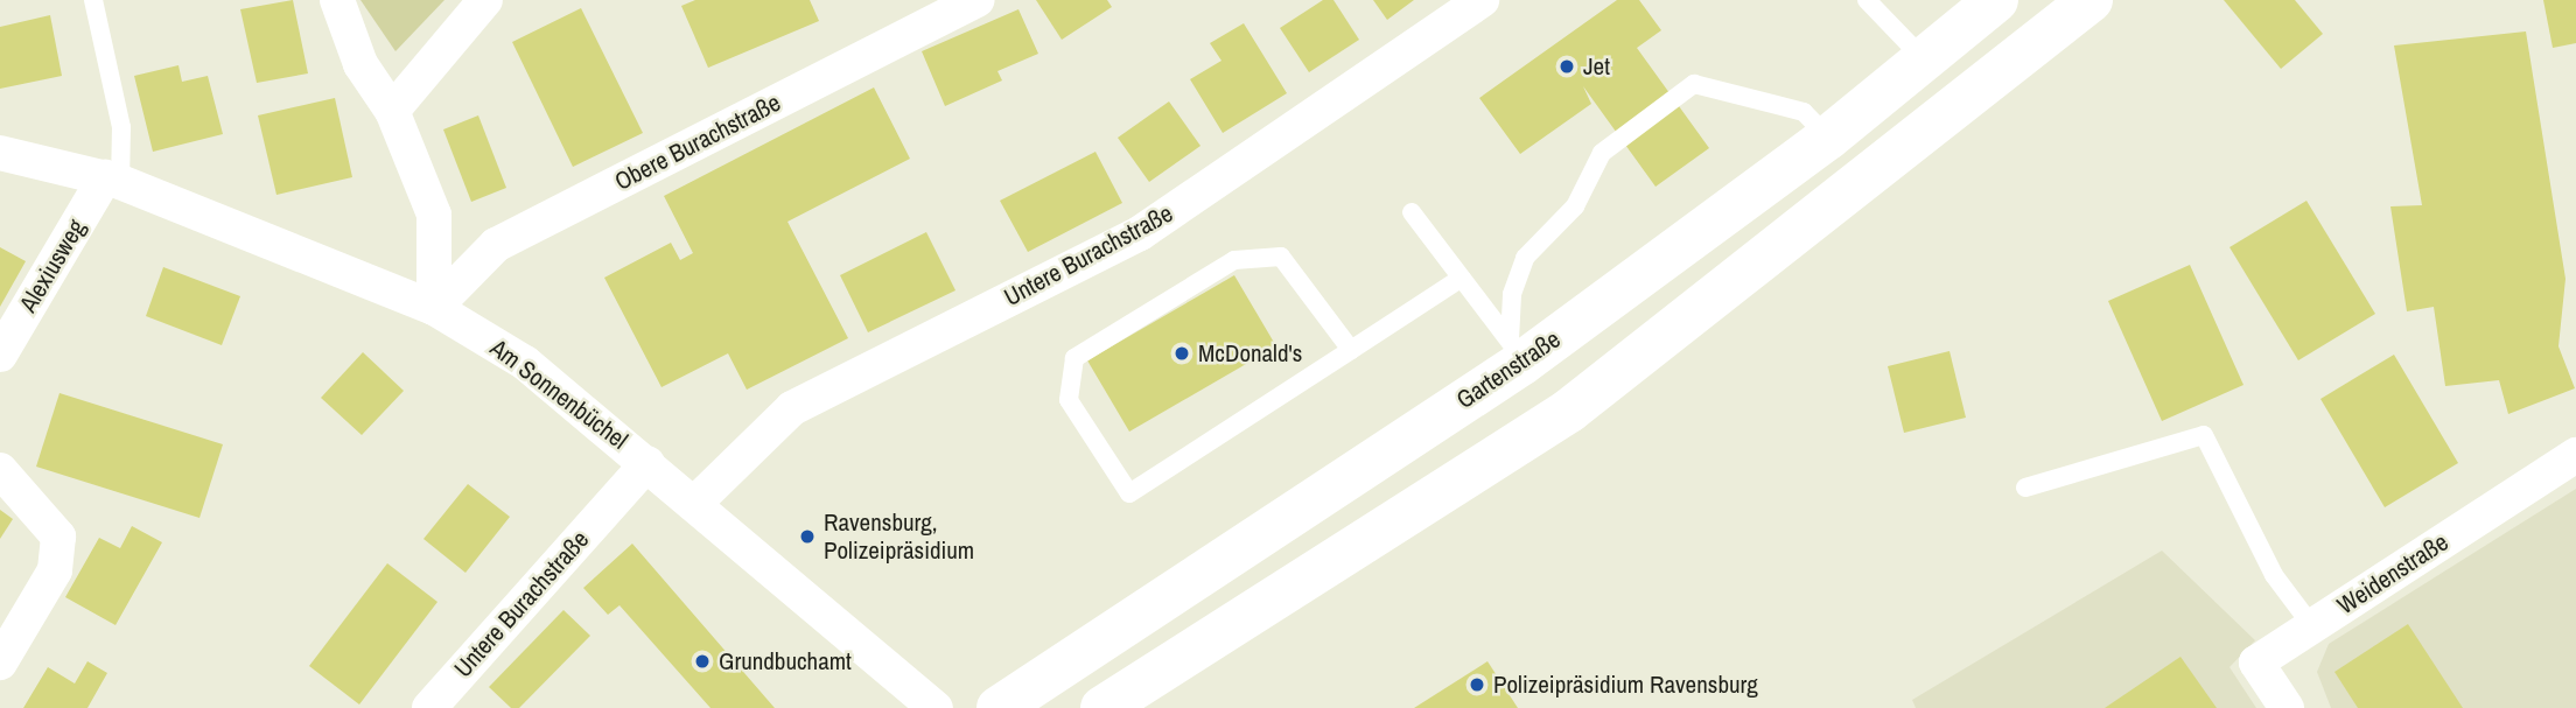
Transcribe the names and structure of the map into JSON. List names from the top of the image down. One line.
{"streets":{"main road":["Gartenstraße"],"street":["Obere Burachstraße","Untere Burachstraße","Alexiusweg","Am Sonnenbüchel","Weidenstraße"]},"crossings":[["Obere Burachstraße","Am Sonnenbüchel"],["Untere Burachstraße","Am Sonnenbüchel"],["Alexiusweg","Am Sonnenbüchel"]],"places":["Jet","McDonald's","Ravensburg, Polizeipräsidium","Grundbuchamt","Polizeipräsidium Ravensburg"]}
